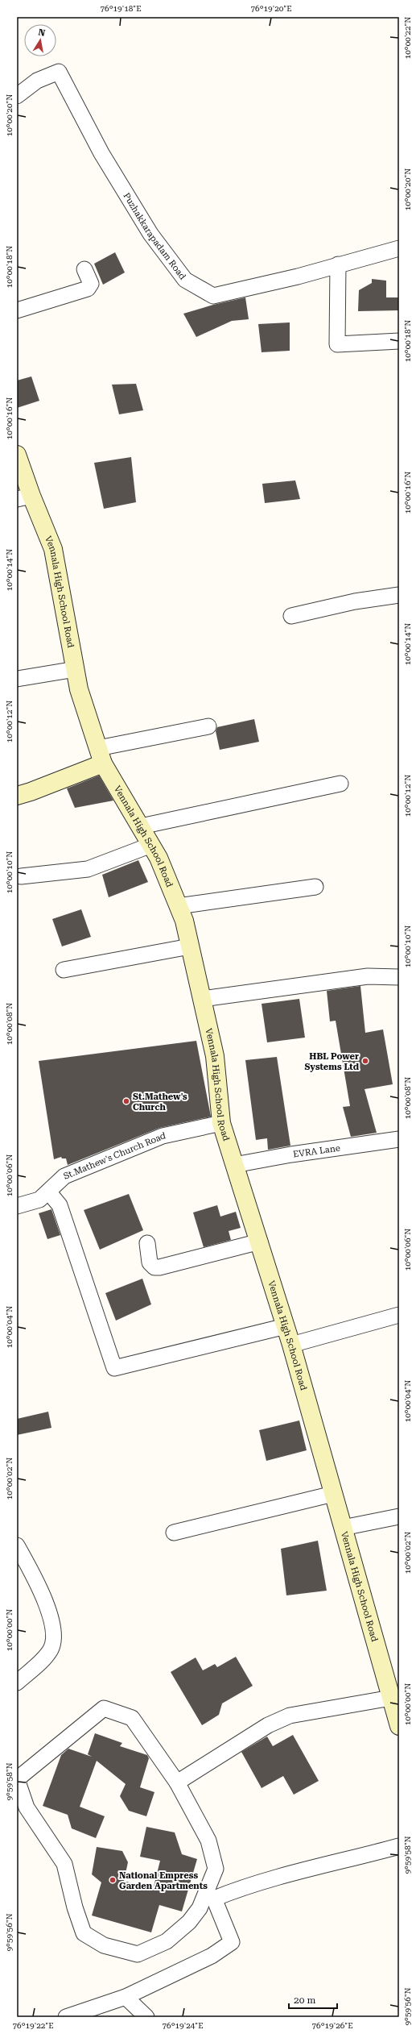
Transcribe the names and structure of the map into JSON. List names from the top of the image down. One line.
{"streets":{"main road":["Vennala High School Road"],"street":["Puzhakkarapadam Road","EVRA Lane","St.Mathew's Church Road"]},"crossings":[["Vennala High School Road","EVRA Lane"],["Vennala High School Road","St.Mathew's Church Road"]],"places":["HBL Power Systems Ltd","St.Mathew's Church","National Empress Garden Apartments"],"scale_bar":"20 m","north":"top","coordinates":["76°19'18\"E","76°19'20\"E","10°00'22\"N","10°00'20\"N","10°00'18\"N","10°00'16\"N","10°00'14\"N","10°00'12\"N","10°00'10\"N","10°00'08\"N","10°00'06\"N","10°00'04\"N","10°00'02\"N","10°00'00\"N","9°59'58\"N","9°59'56\"N","76°19'22\"E","76°19'24\"E","76°19'26\"E"]}
